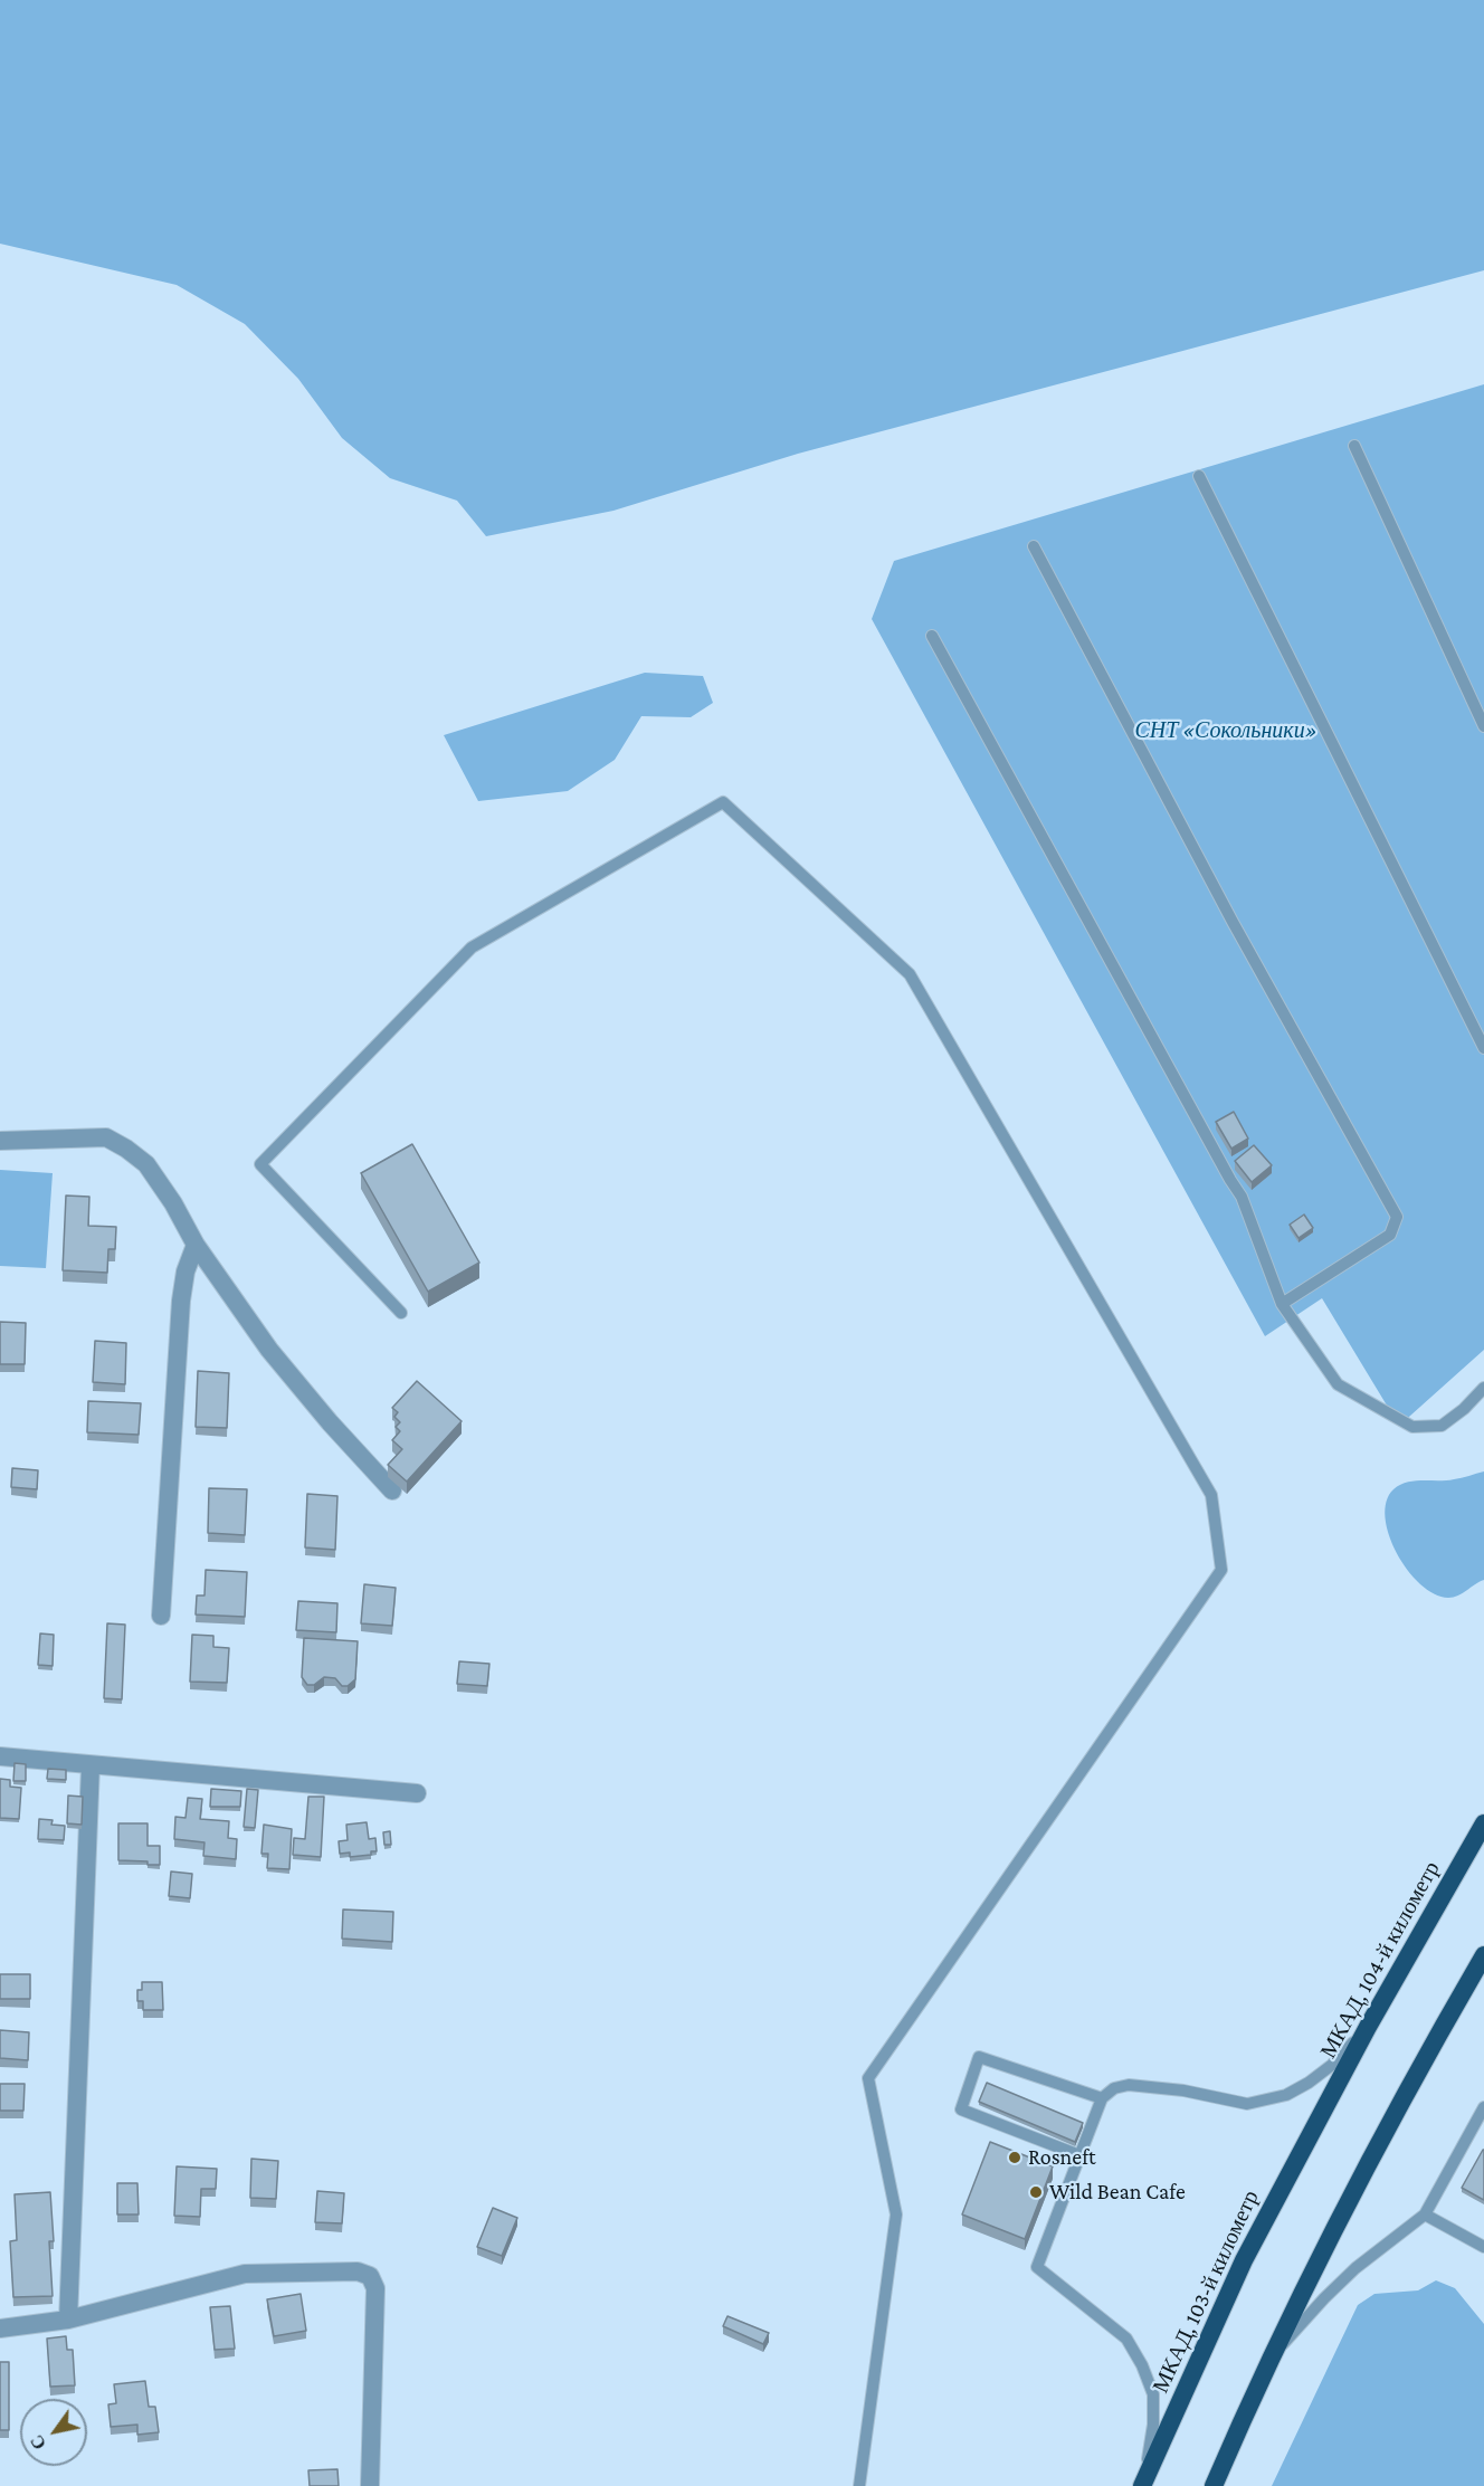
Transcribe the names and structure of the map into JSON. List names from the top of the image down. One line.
{"streets":{"highway":["МКАД, 104-й километр","МКАД, 103-й километр"]},"crossings":[["МКАД, 104-й километр","МКАД, 103-й километр"]],"parks":["СНТ «Сокольники»"],"places":["Rosneft","Wild Bean Cafe"],"north":"bottom left"}
